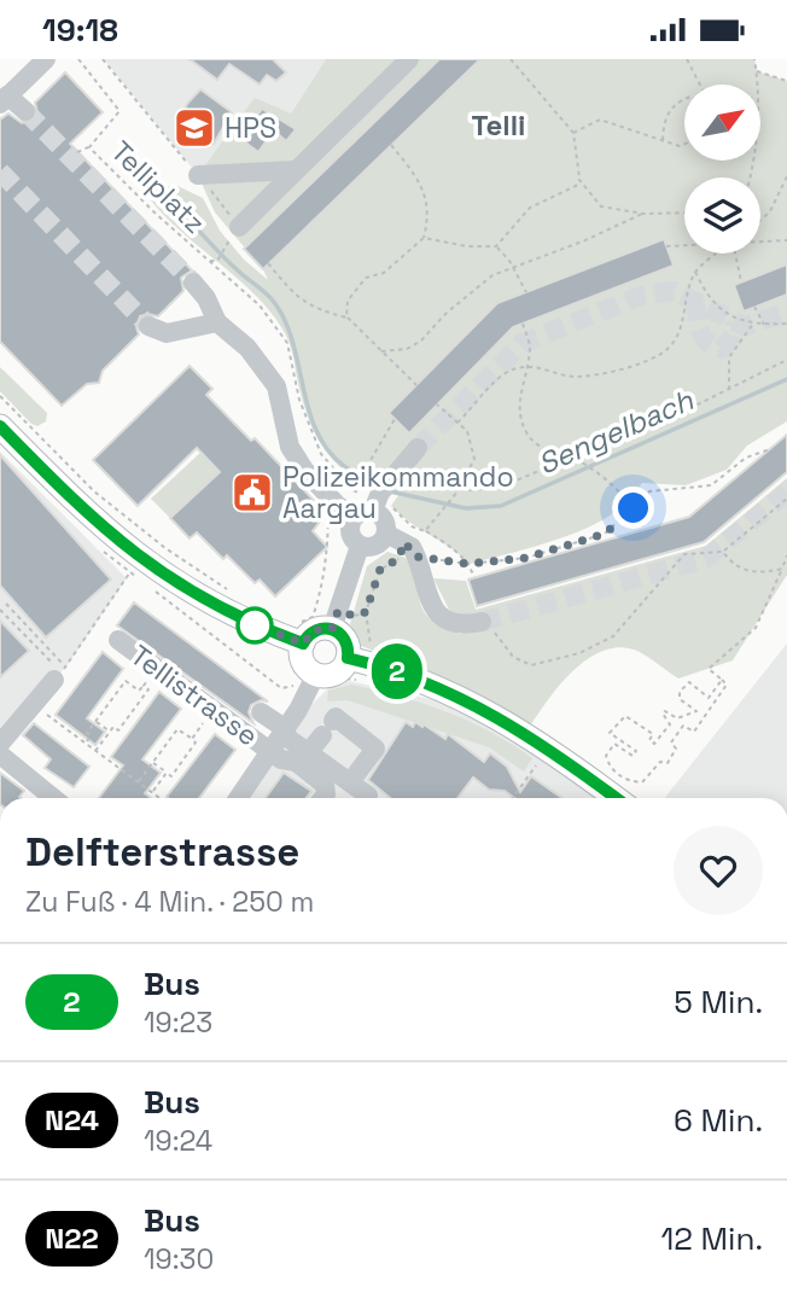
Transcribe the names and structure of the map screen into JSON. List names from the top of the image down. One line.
{"streets":{"street":["Tellistrasse"],"path":["Telliplatz"]},"districts":["Telli"],"water":["Sengelbach"],"places":{"school or university":["HPS"],"public building":["Polizeikommando Aargau"]},"lines":["bus line 2"],"north":"top right","page":{"status":"19:18","on_map":"2","heading":["Delfterstrasse","Zu Fuß · 4 Min. · 250 m"],"list":[{"mark":"2","name":"Bus","note":"19:23","value":"5 Min."},{"mark":"N24","name":"Bus","note":"19:24","value":"6 Min."},{"mark":"N22","name":"Bus","note":"19:30","value":"12 Min."}]}}
